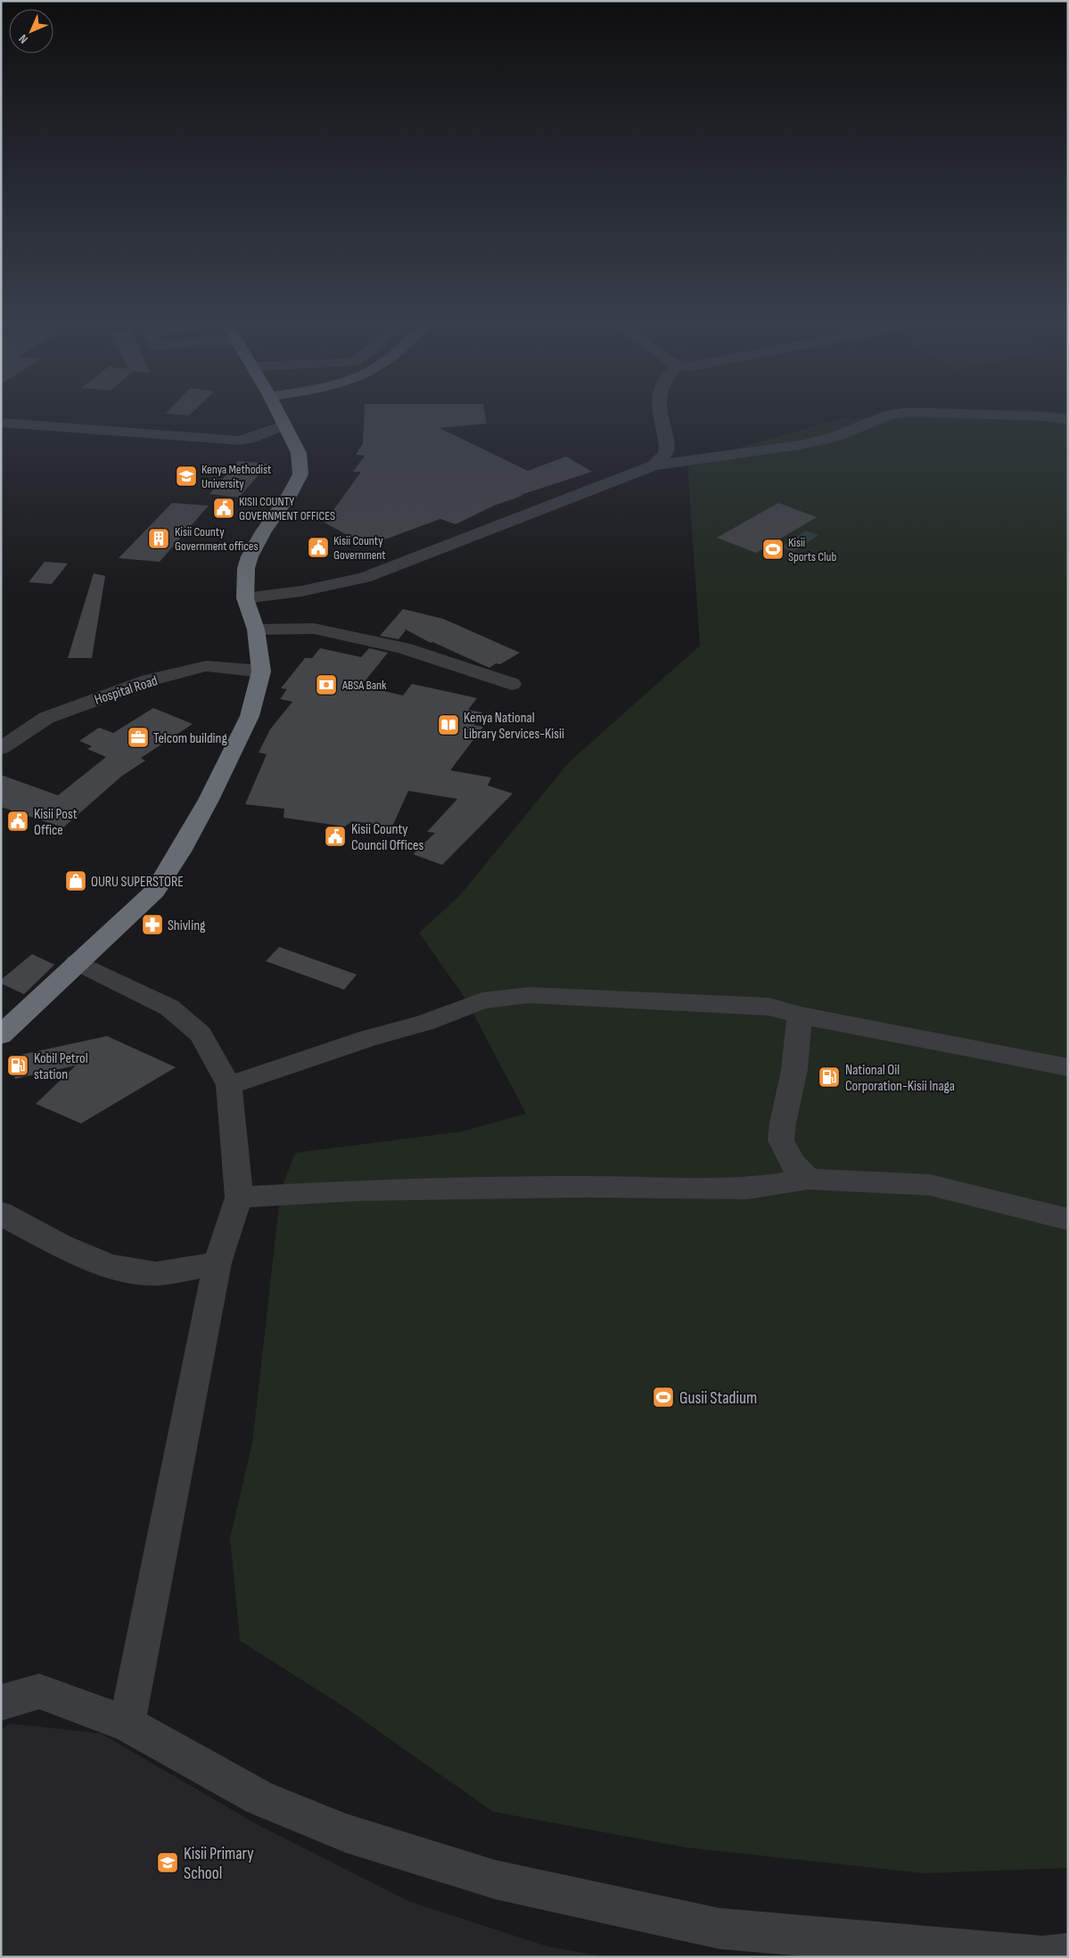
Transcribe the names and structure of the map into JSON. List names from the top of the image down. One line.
{"streets":{"street":["Hospital Road"]},"places":{"school or university":["Kenya Methodist University","Kisii Primary School"],"public building":["KISII COUNTY GOVERNMENT OFFICES","Kisii County Government","Kisii Post Office","Kisii County Council Offices"],"building":["Kisii County Government offices"],"sports":["Kisii Sports Club","Gusii Stadium"],"bank":["ABSA Bank"],"library":["Kenya National Library Services-Kisii"],"office":["Telcom building"],"shop":["OURU SUPERSTORE"],"pharmacy":["Shivling"],"fuel station":["Kobil Petrol station","National Oil Corporation-Kisii Inaga"]},"north":"bottom left"}
